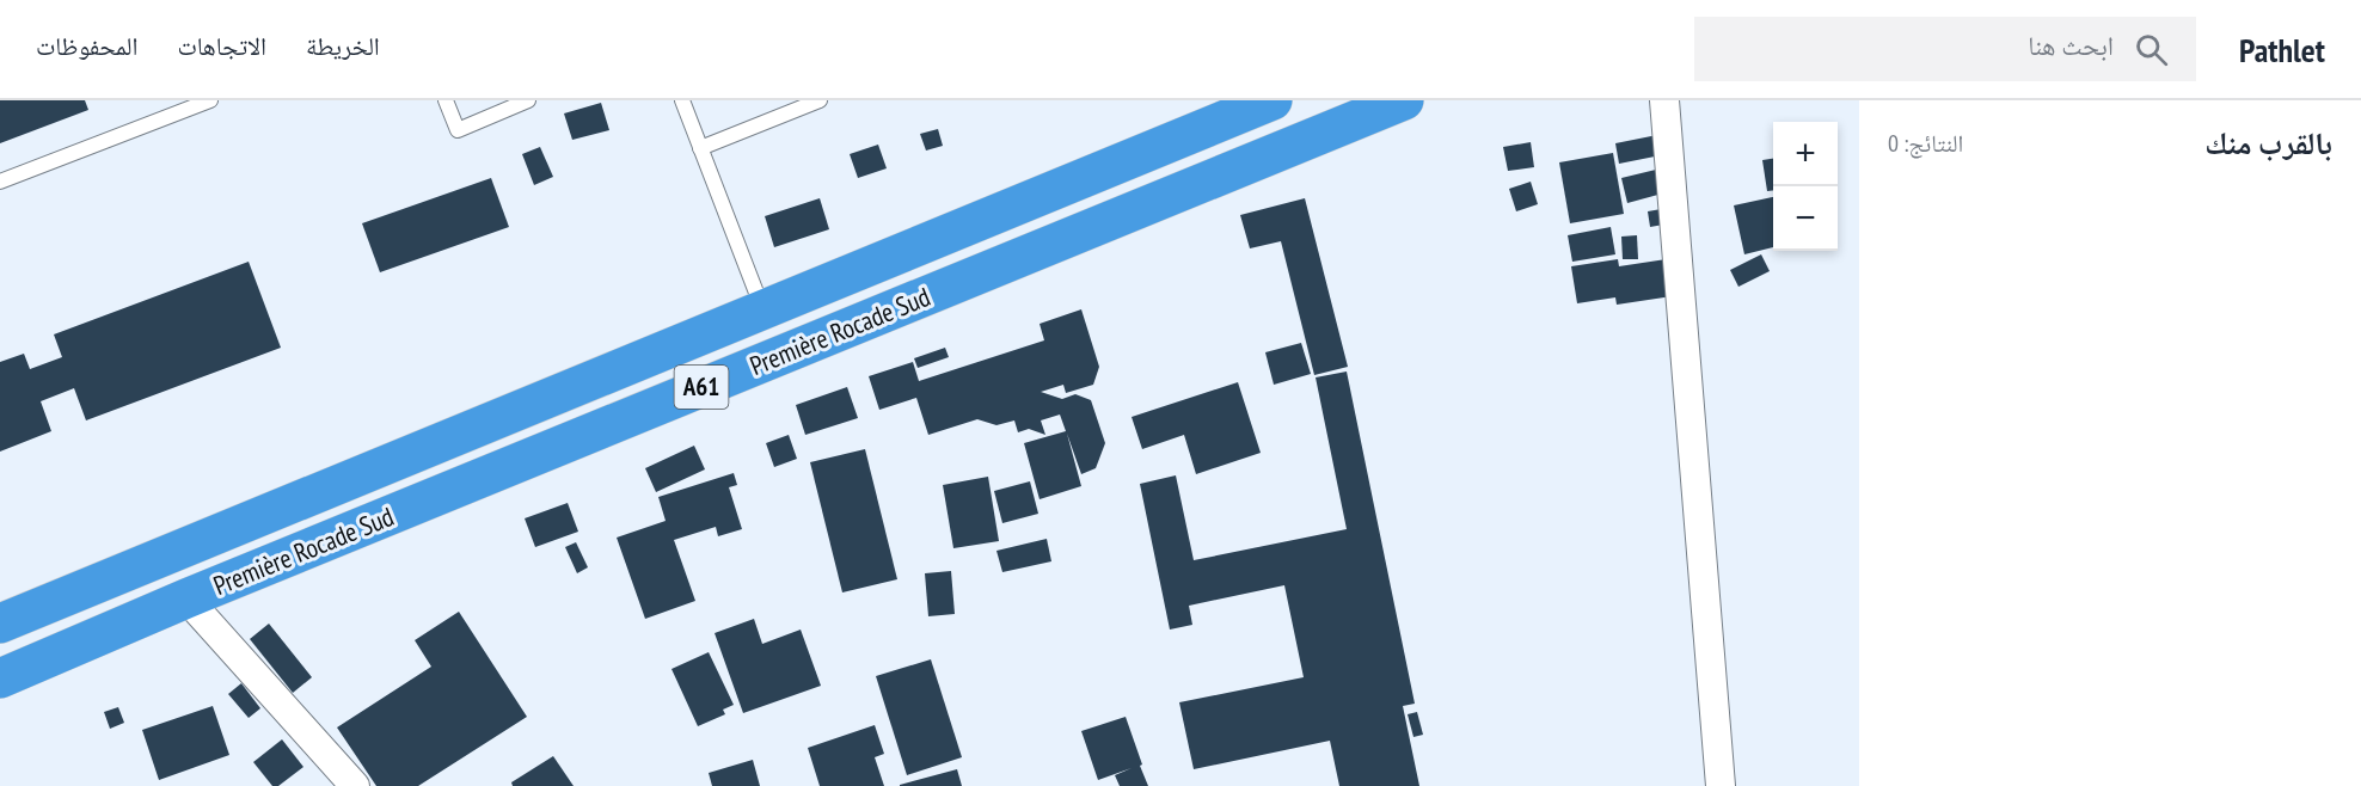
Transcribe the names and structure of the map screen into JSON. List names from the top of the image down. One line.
{"streets":{"highway":["Première Rocade Sud","A61"]},"page":{"header":"Pathlet","search":"ابحث هنا","nav":["الخريطة","الاتجاهات","المحفوظات"],"heading":["بالقرب منك","النتائج: 0"],"map_buttons":["+","−"]}}
